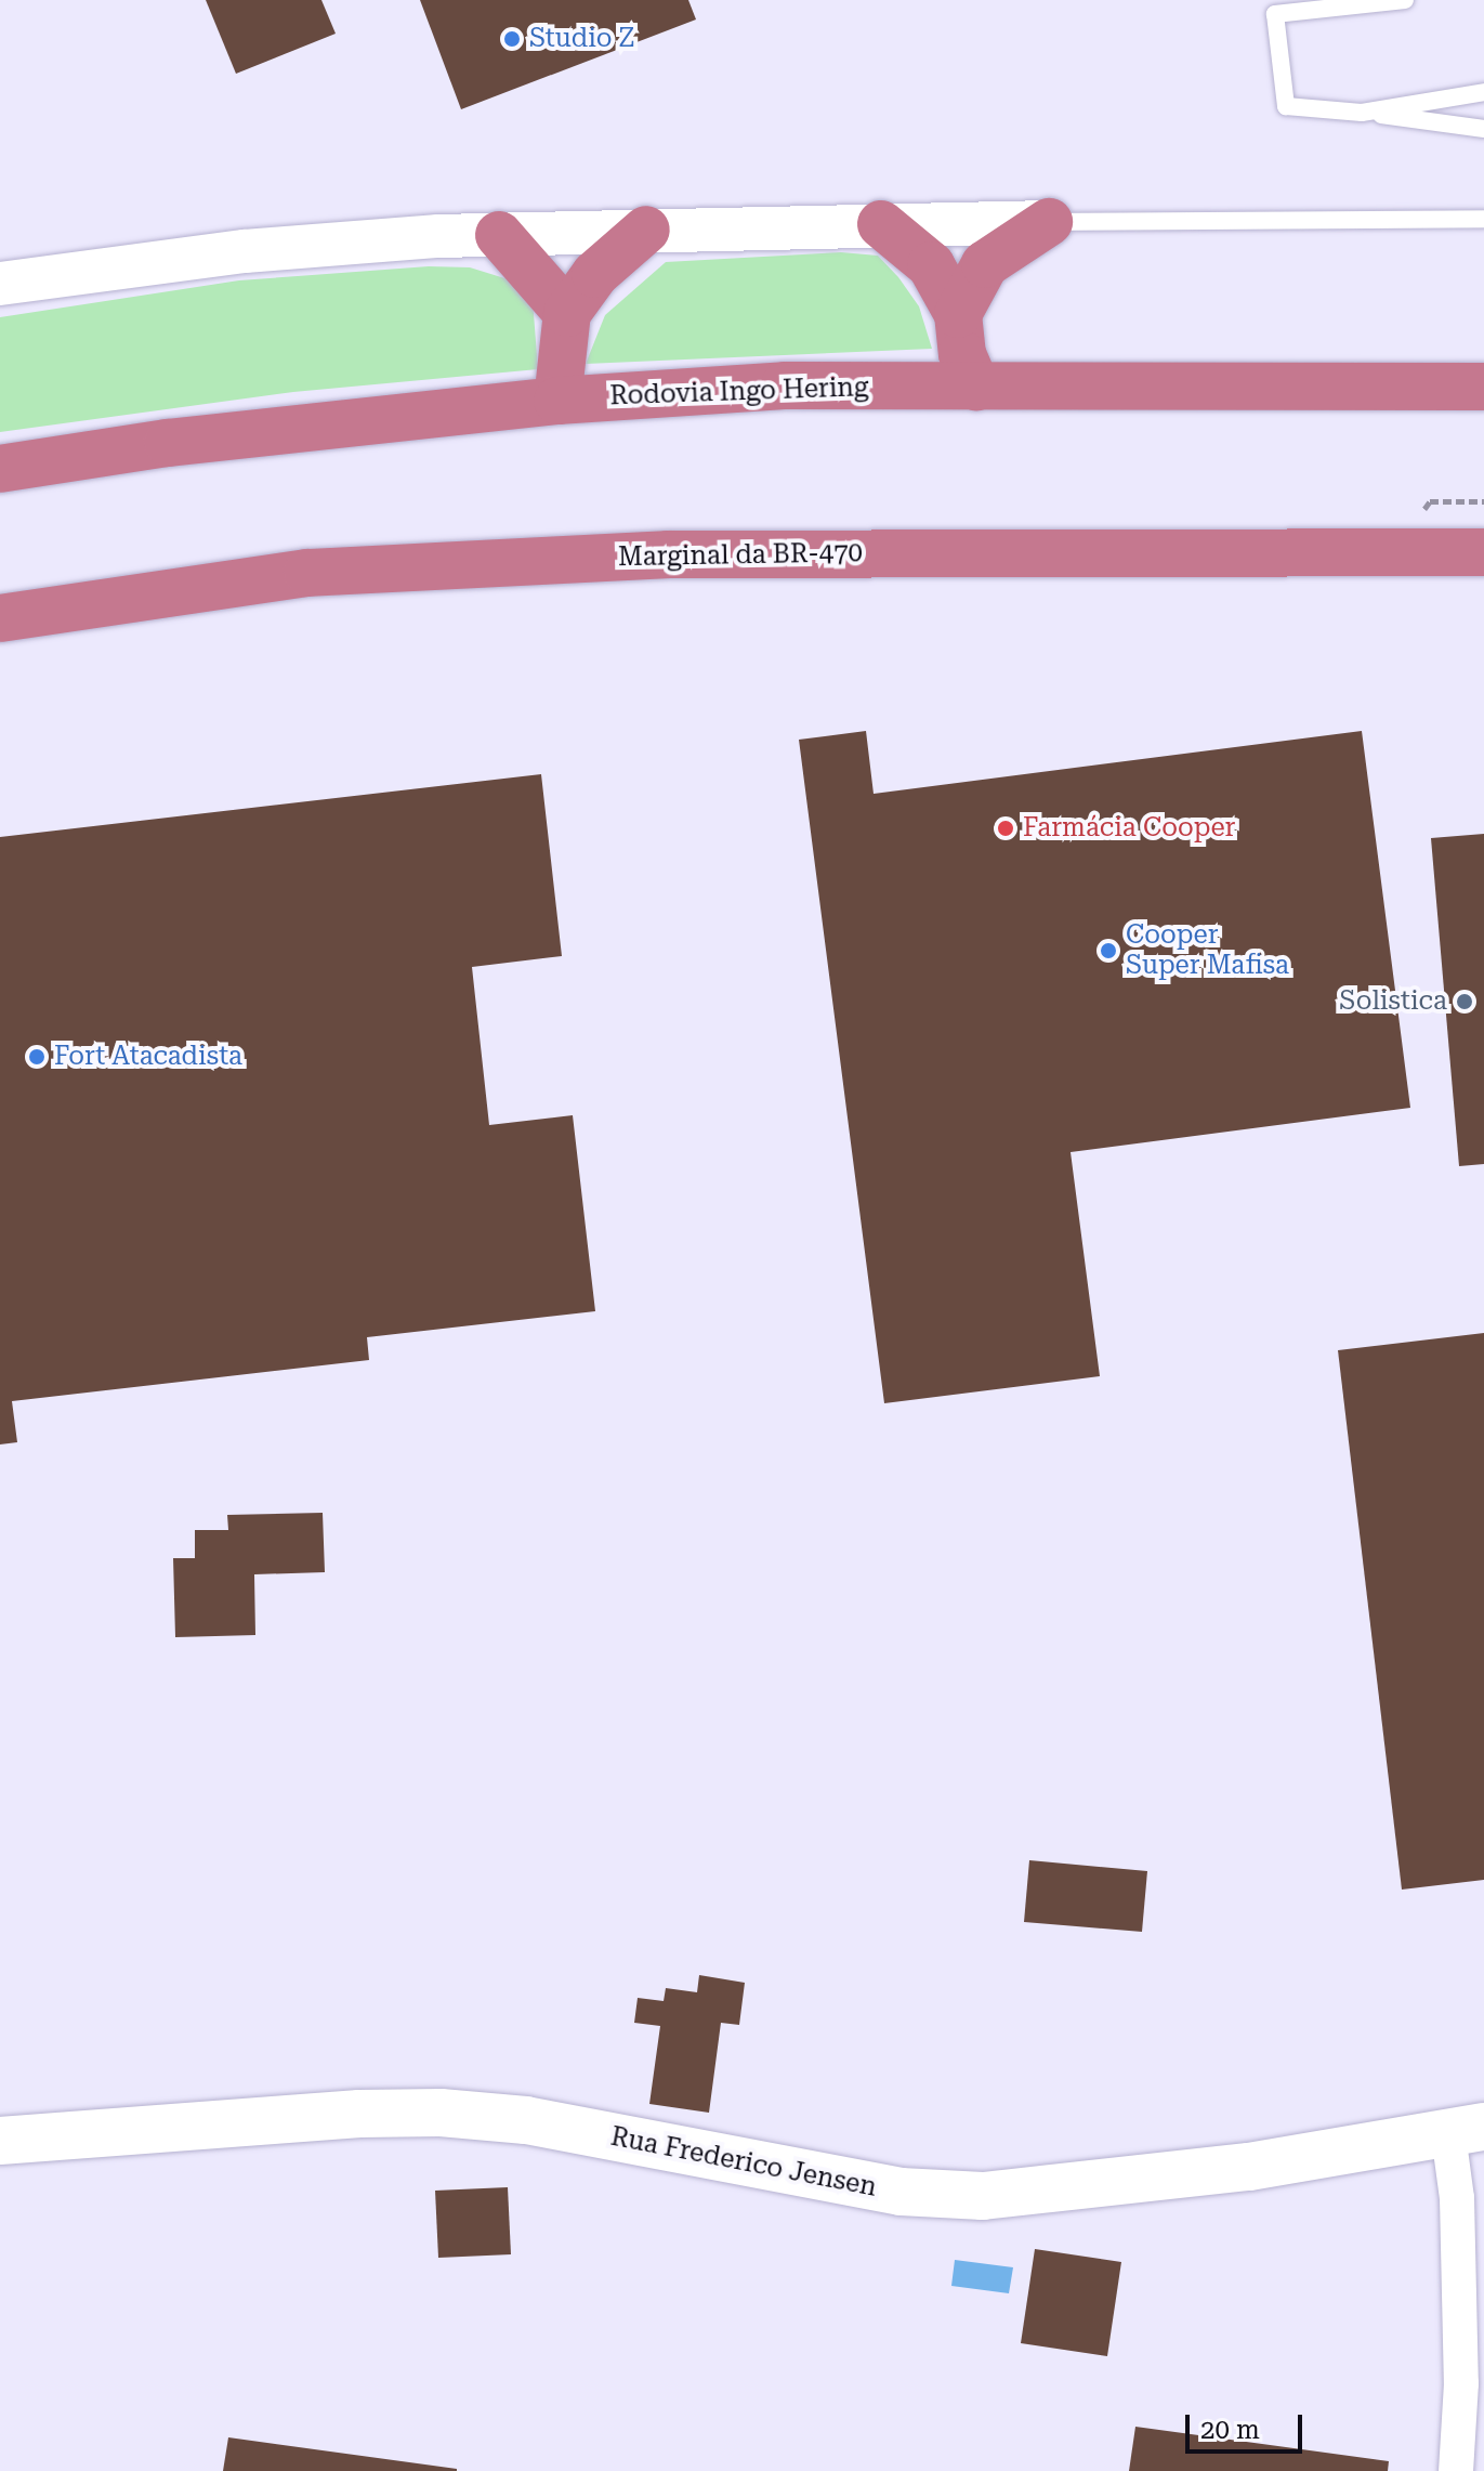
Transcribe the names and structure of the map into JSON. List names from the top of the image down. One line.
{"streets":{"highway":["Rodovia Ingo Hering","Marginal da BR-470"],"main road":["Rua Frederico Jensen"]},"places":["Studio Z","Farmácia Cooper","Cooper Super Mafisa","Solistica","Fort Atacadista"],"scale_bar":"20 m"}
